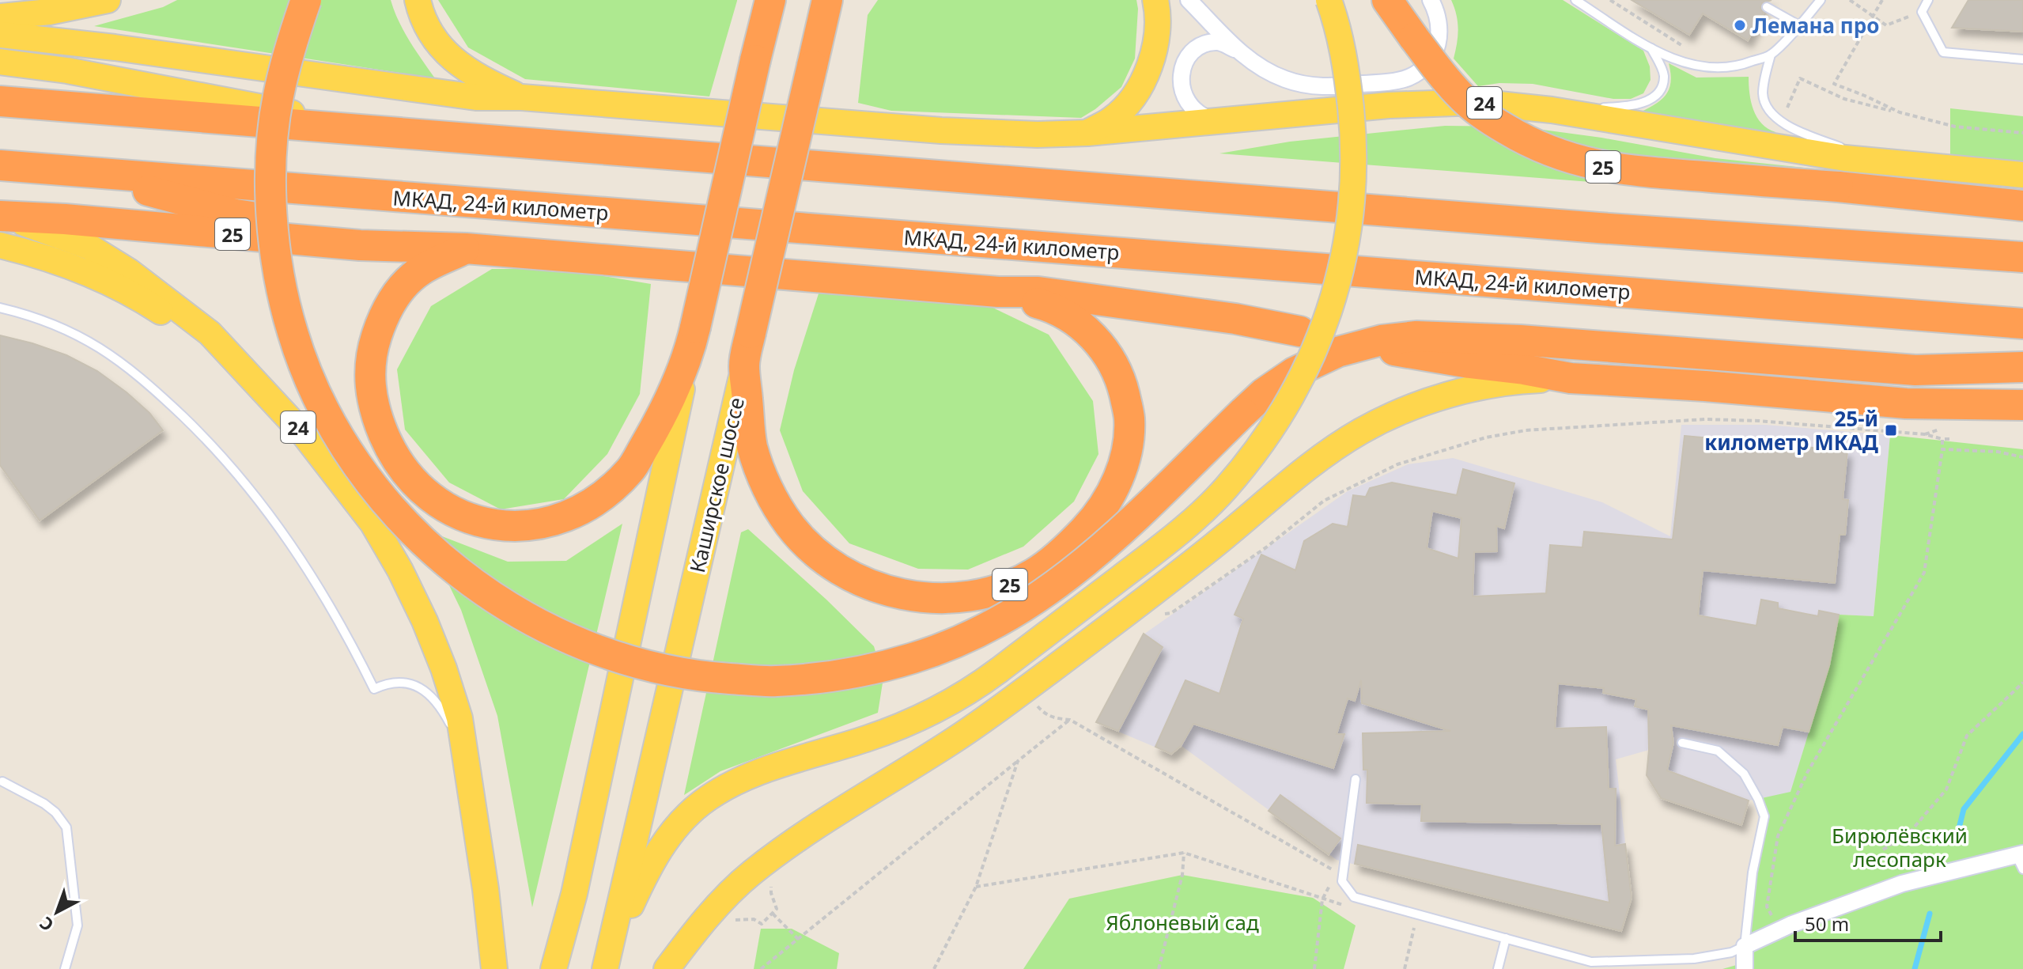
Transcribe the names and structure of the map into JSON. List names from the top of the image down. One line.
{"streets":{"highway":["25","МКАД, 24-й километр","Каширское шоссе"],"main road":["24"]},"crossings":[["24","25"],["25","Каширское шоссе"]],"parks":["Бирюлёвский лесопарк","Яблоневый сад"],"places":{"other":["Лемана про"],"transit":["25-й километр МКАД"]},"scale_bar":"50 m","north":"bottom left"}
